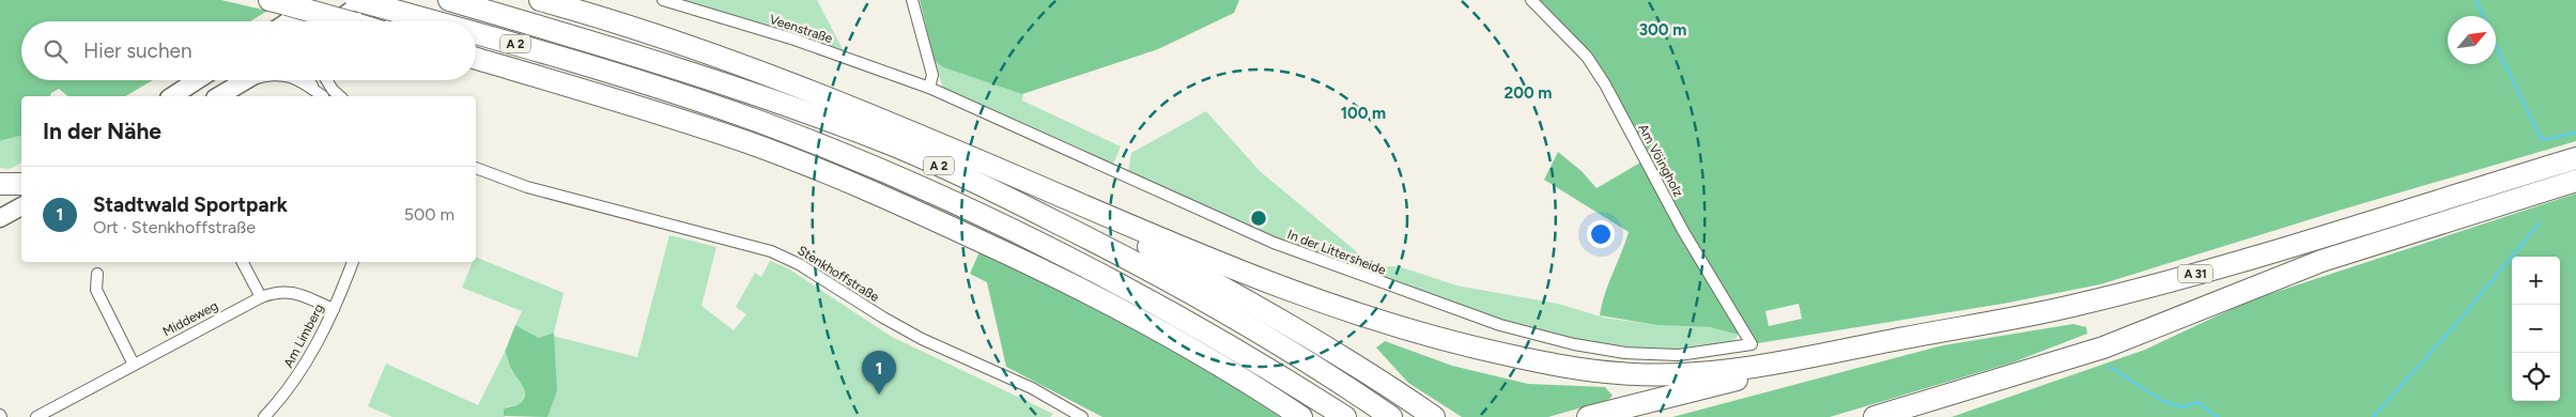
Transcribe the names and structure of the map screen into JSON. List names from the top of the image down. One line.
{"streets":{"highway":["A 2","A 31"],"street":["Veenstraße","Am Vöingholz","In der Littersheide","Stenkhoffstraße","Middeweg","Am Limberg"]},"crossings":[["Veenstraße","In der Littersheide"],["Am Vöingholz","In der Littersheide"],["Middeweg","Am Limberg"]],"north":"top right","page":{"search":"Hier suchen","heading":"In der Nähe","list":[{"mark":"1","name":"Stadtwald Sportpark","note":"Ort · Stenkhoffstraße","value":"500 m"}],"map_buttons":["+","−"],"pins":"1"},"rings":["300 m","200 m","100 m"]}
